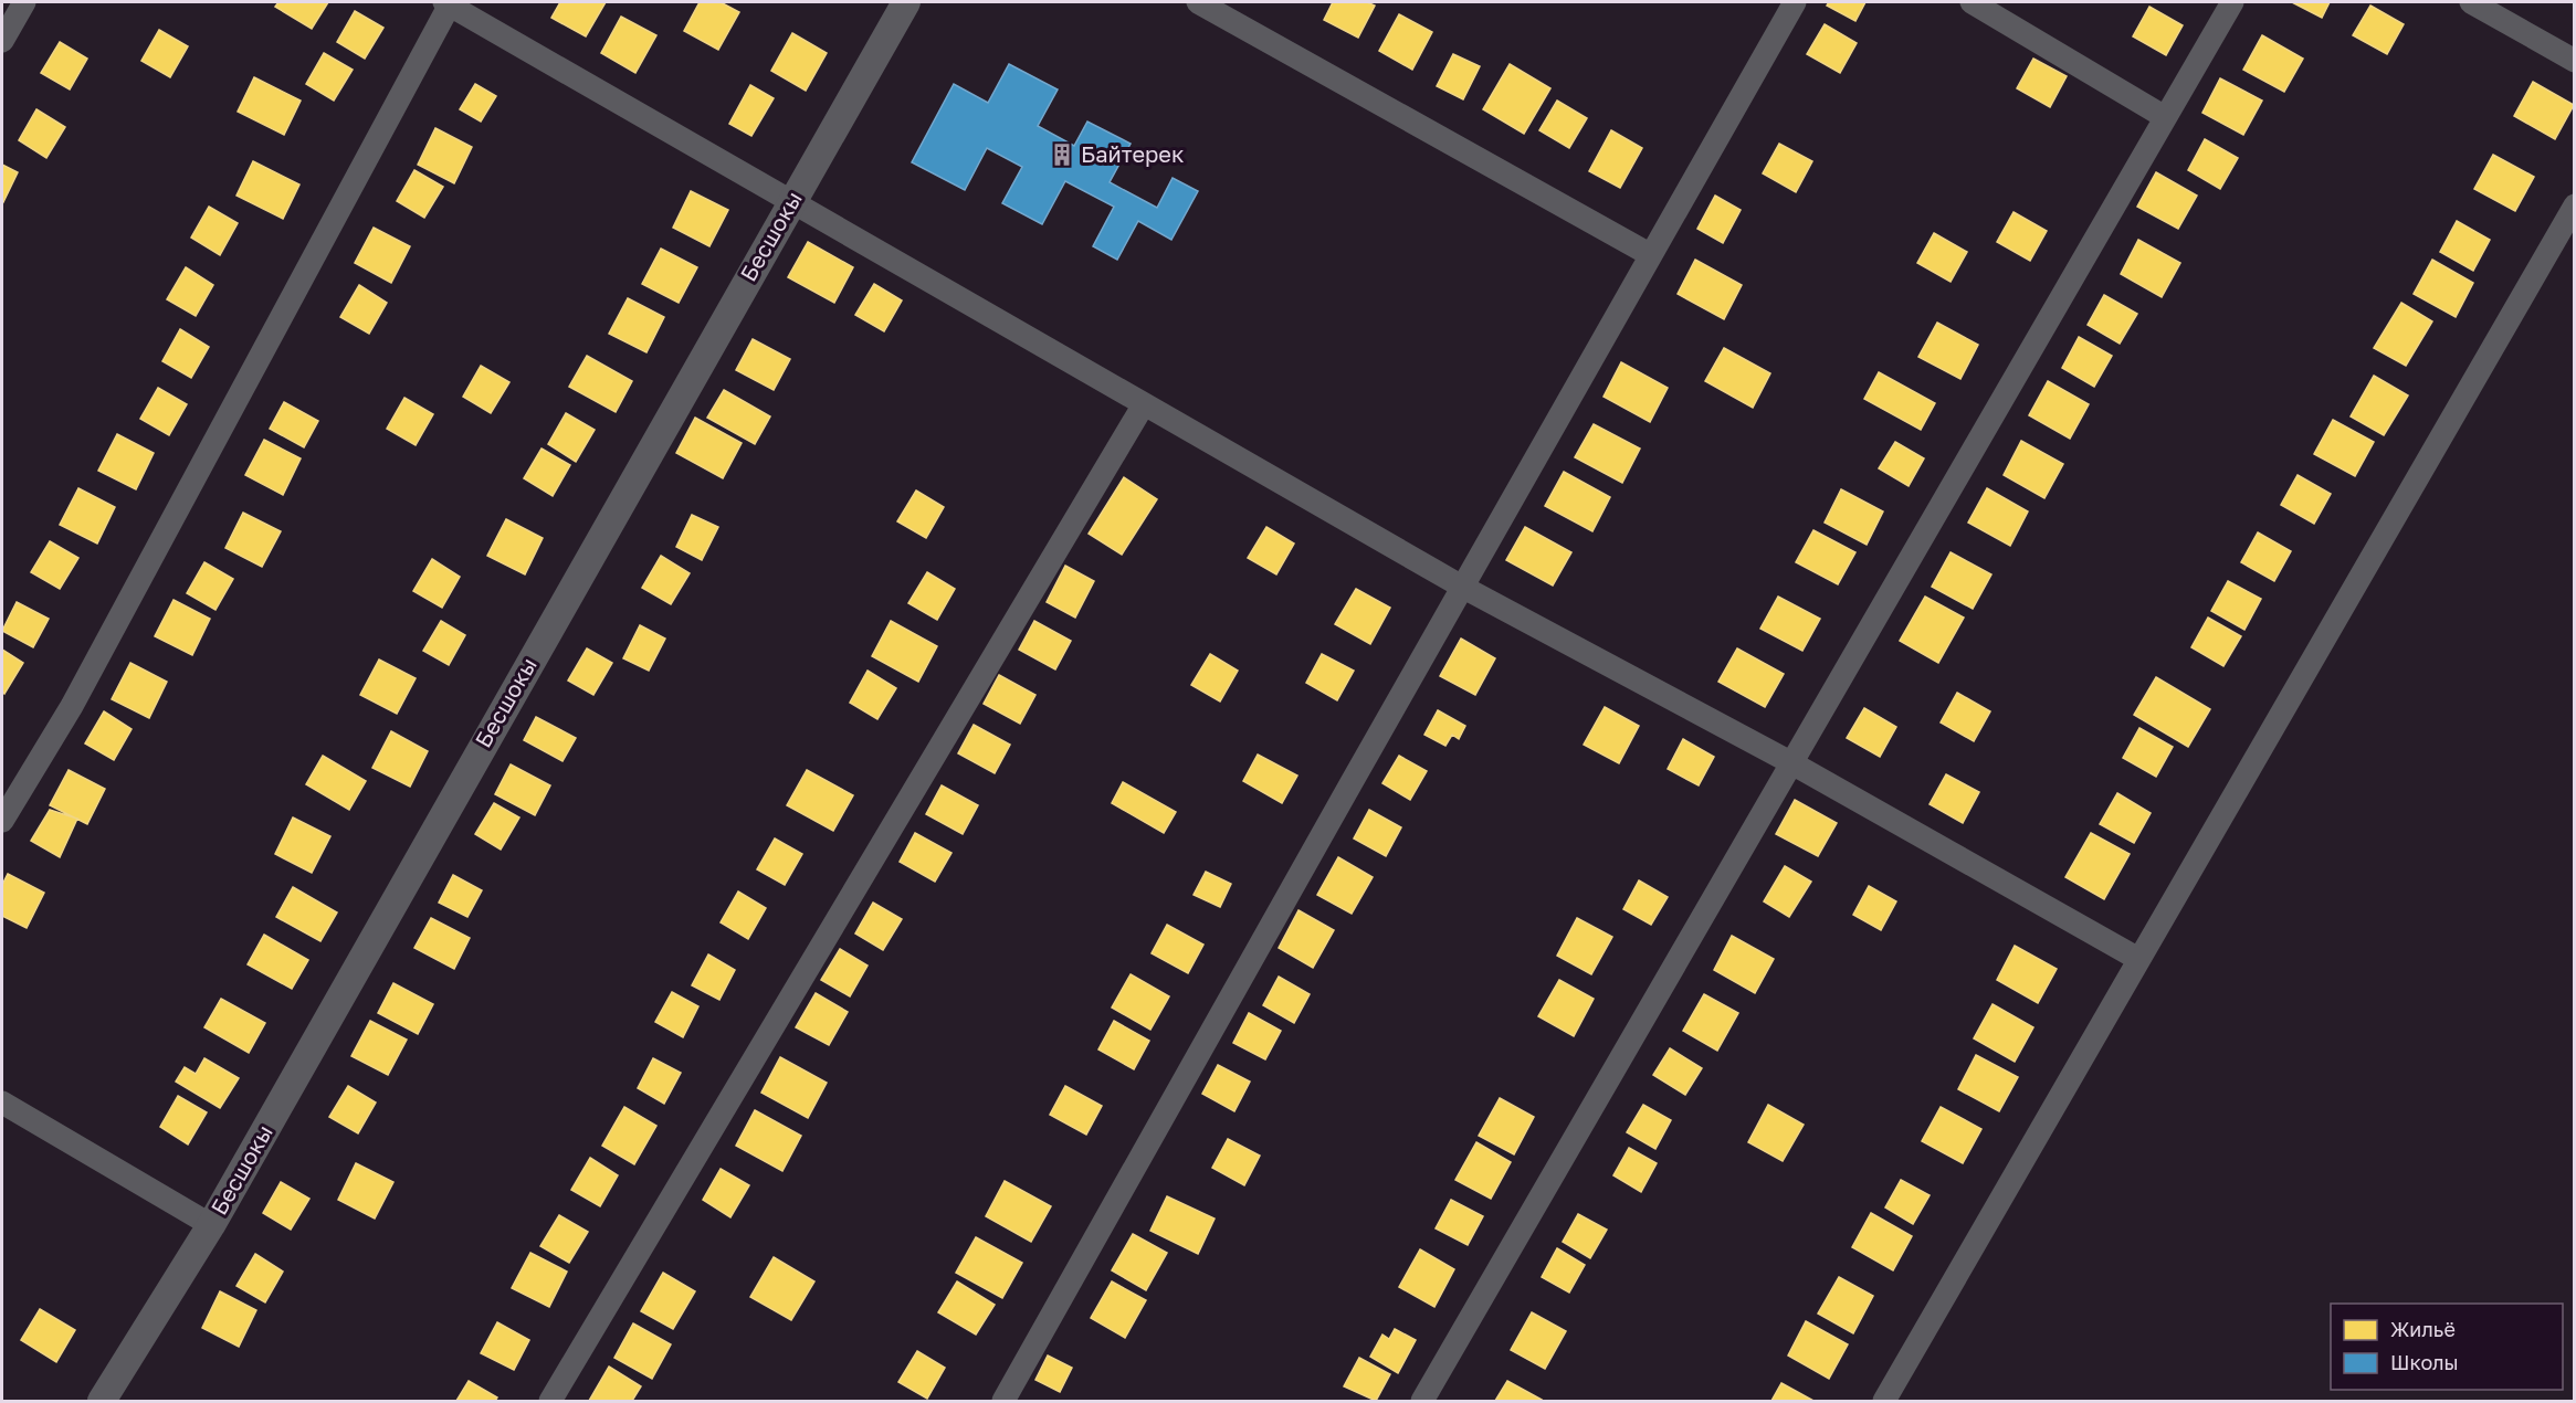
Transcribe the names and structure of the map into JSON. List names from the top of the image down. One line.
{"streets":{"street":["Бесшокы"]},"places":{"building":["Байтерек"]},"legend":["Жильё","Школы"]}
